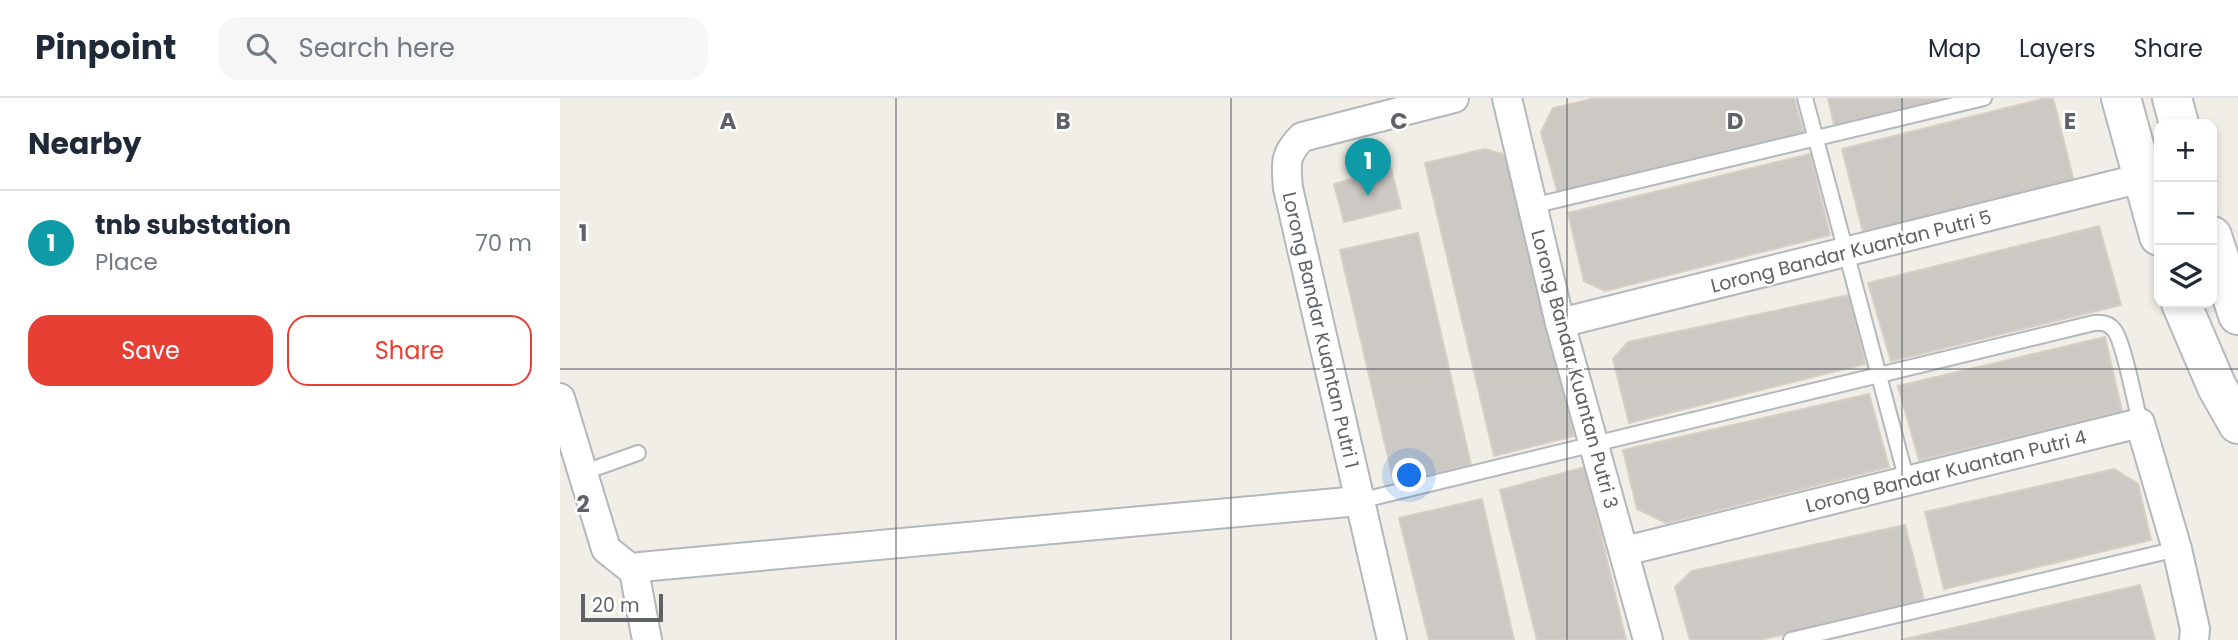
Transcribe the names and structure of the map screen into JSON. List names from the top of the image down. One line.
{"streets":{"street":["Lorong Bandar Kuantan Putri 5","Lorong Bandar Kuantan Putri 1","Lorong Bandar Kuantan Putri 3","Lorong Bandar Kuantan Putri 4"]},"crossings":[["Lorong Bandar Kuantan Putri 5","Lorong Bandar Kuantan Putri 3"],["Lorong Bandar Kuantan Putri 3","Lorong Bandar Kuantan Putri 4"]],"scale_bar":"20 m","page":{"header":"Pinpoint","search":"Search here","nav":["Map","Layers","Share"],"heading":"Nearby","map_buttons":["+","−"],"pins":"1","list":[{"mark":"1","name":"tnb substation","note":"Place","value":"70 m"}],"buttons":["Save","Share"],"scale":"20 m"},"grid":{"columns":["A","B","C","D","E"],"rows":["1","2"]}}
